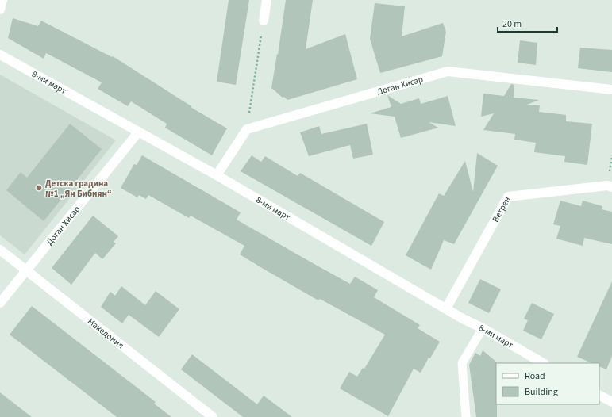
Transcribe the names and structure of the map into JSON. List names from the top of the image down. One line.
{"streets":{"street":["8-ми март","Доган Хисар","Ветрен","Македония"]},"crossings":[["8-ми март","Доган Хисар"],["8-ми март","Ветрен"],["Доган Хисар","Македония"]],"places":["Детска градина №1 „Ян Бибиян“"],"legend":["Road","Building"],"scale_bar":"20 m"}
